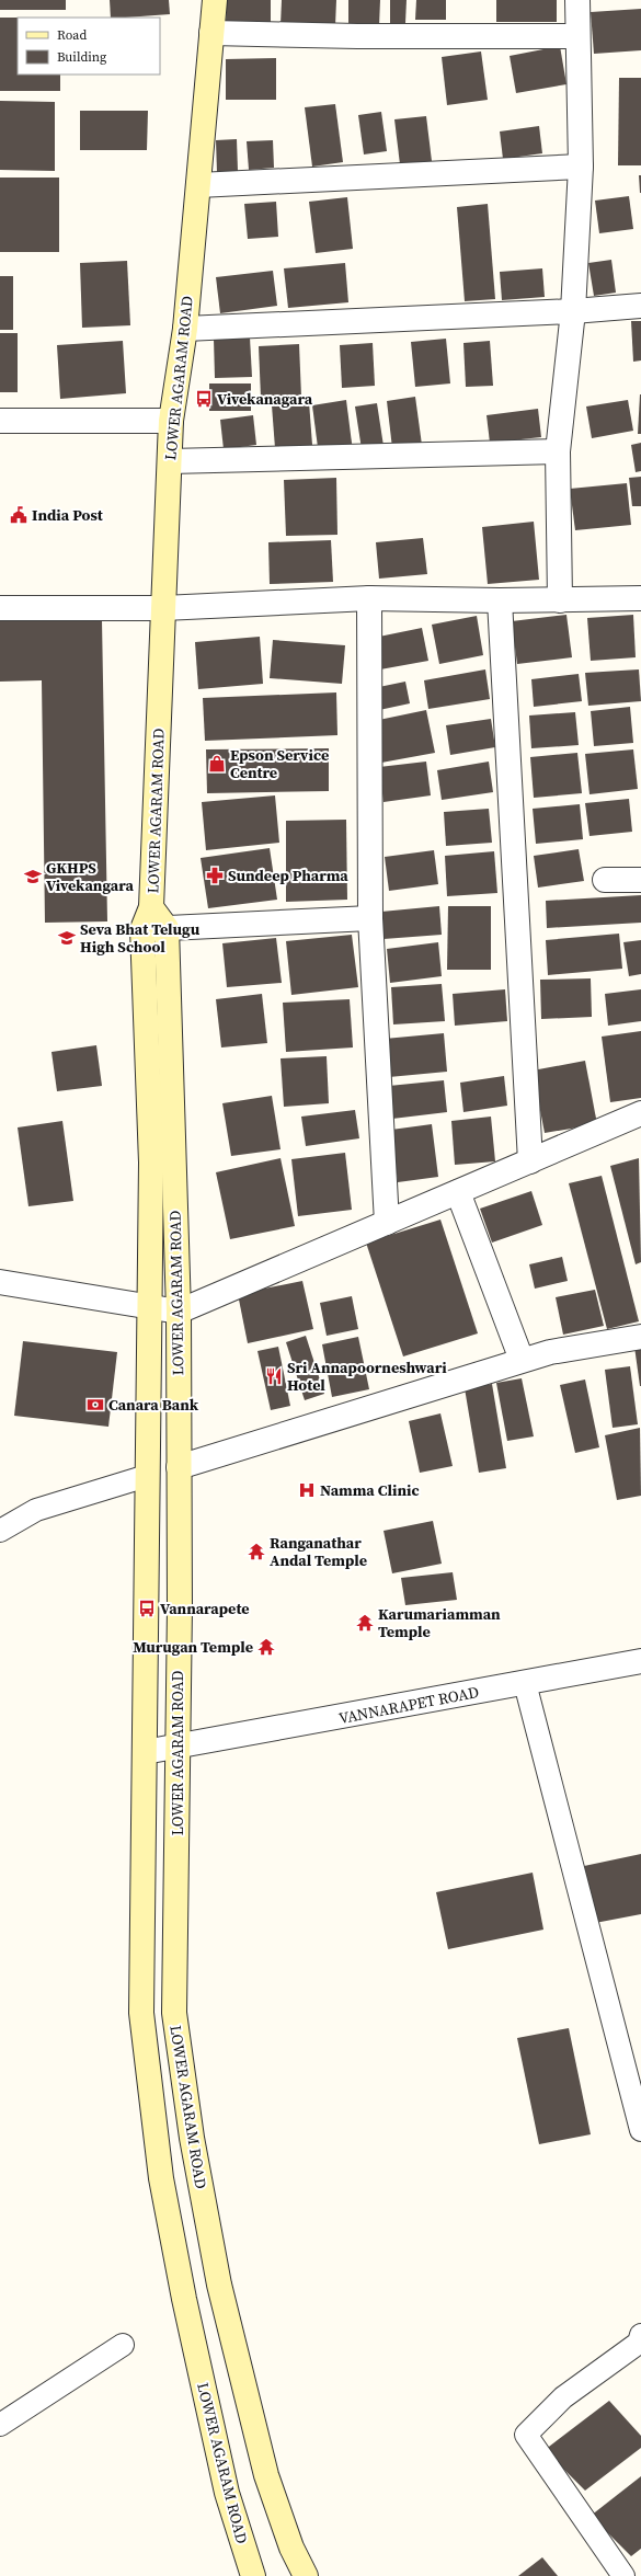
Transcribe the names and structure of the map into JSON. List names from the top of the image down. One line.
{"streets":{"main road":["LOWER AGARAM ROAD"],"street":["VANNARAPET ROAD"]},"crossings":[["LOWER AGARAM ROAD","VANNARAPET ROAD"]],"places":{"bus stop":["Vivekanagara","Vannarapete"],"public building":["India Post"],"shop":["Epson Service Centre"],"pharmacy":["Sundeep Pharma"],"school or university":["GKHPS Vivekangara","Seva Bhat Telugu High School"],"restaurant":["Sri Annapoorneshwari Hotel"],"bank":["Canara Bank"],"hospital":["Namma Clinic"],"temple":["Ranganathar Andal Temple","Karumariamman Temple","Murugan Temple"]},"legend":["Road","Building"]}
